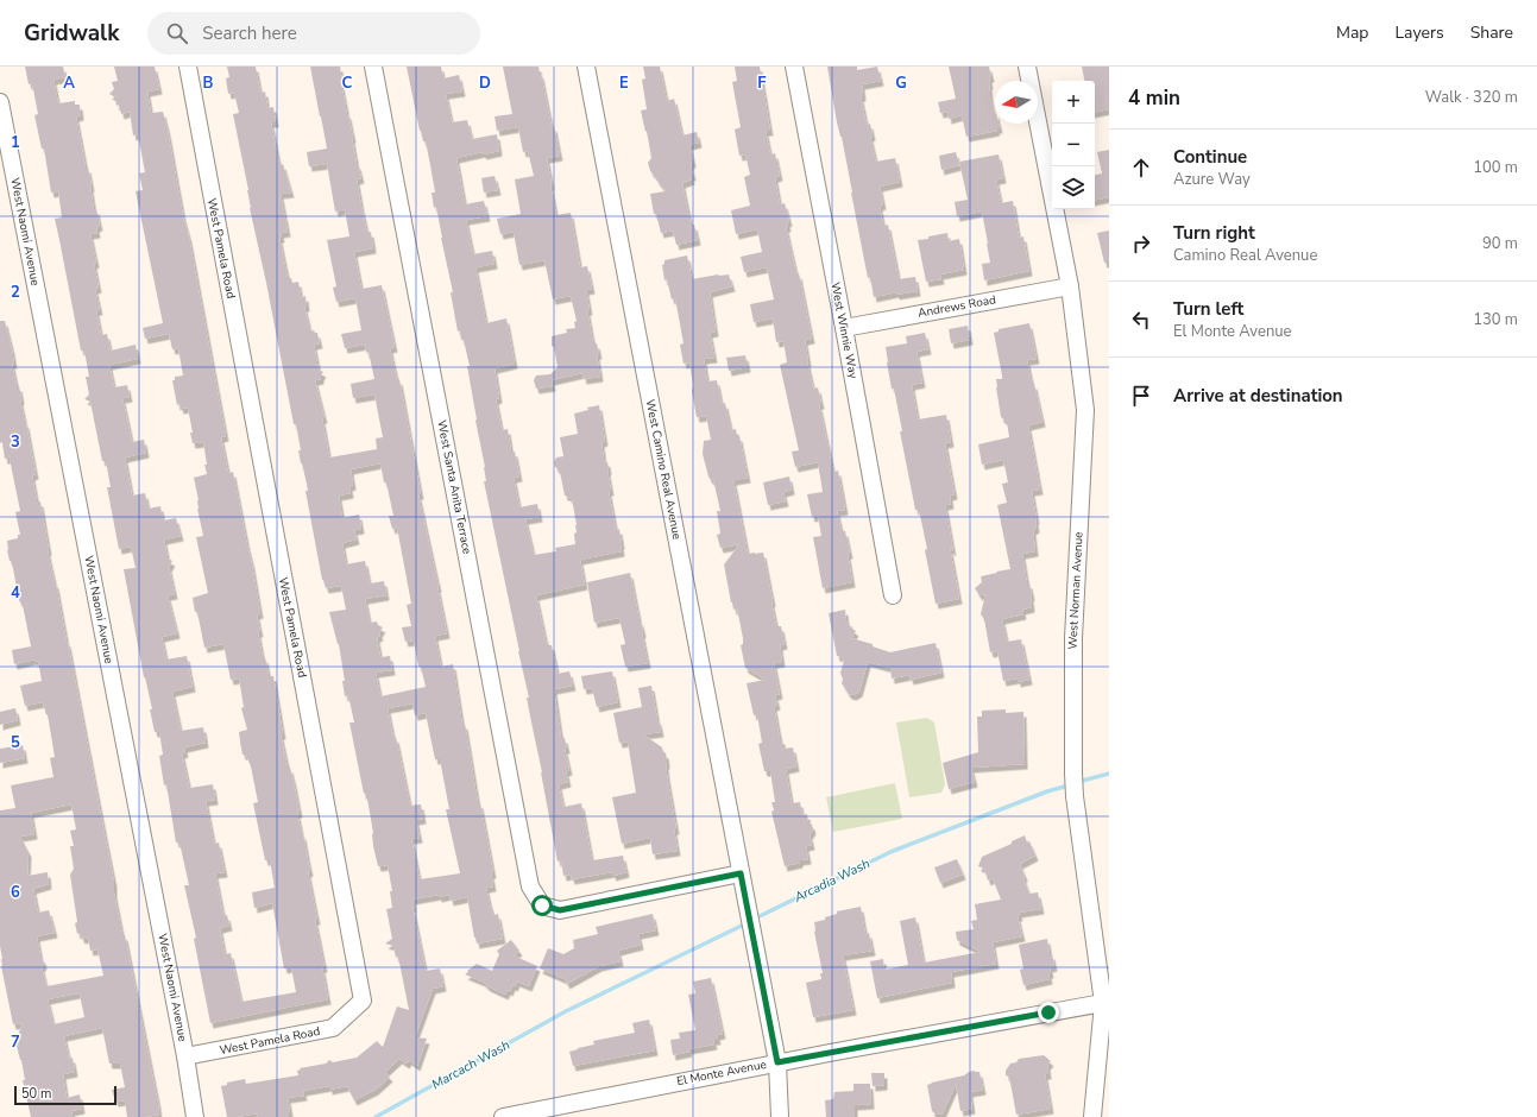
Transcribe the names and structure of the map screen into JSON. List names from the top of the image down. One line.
{"streets":{"street":["West Naomi Avenue","West Pamela Road","Andrews Road","West Winnie Way","West Camino Real Avenue","West Santa Anita Terrace","West Norman Avenue","El Monte Avenue"]},"crossings":[["West Naomi Avenue","West Pamela Road"],["Andrews Road","West Winnie Way"],["Andrews Road","West Norman Avenue"],["West Camino Real Avenue","West Santa Anita Terrace"],["West Camino Real Avenue","El Monte Avenue"],["West Norman Avenue","El Monte Avenue"]],"water":["Arcadia Wash","Marcach Wash"],"scale_bar":"50 m","north":"left","page":{"header":"Gridwalk","search":"Search here","nav":["Map","Layers","Share"],"heading":["4 min","Walk · 320 m"],"map_buttons":["+","−"],"list":[["Continue","Azure Way","100 m"],["Turn right","Camino Real Avenue","90 m"],["Turn left","El Monte Avenue","130 m"],"Arrive at destination"],"scale":"50 m"},"grid":{"columns":["A","B","C","D","E","F","G"],"rows":["1","2","3","4","5","6","7"]}}
